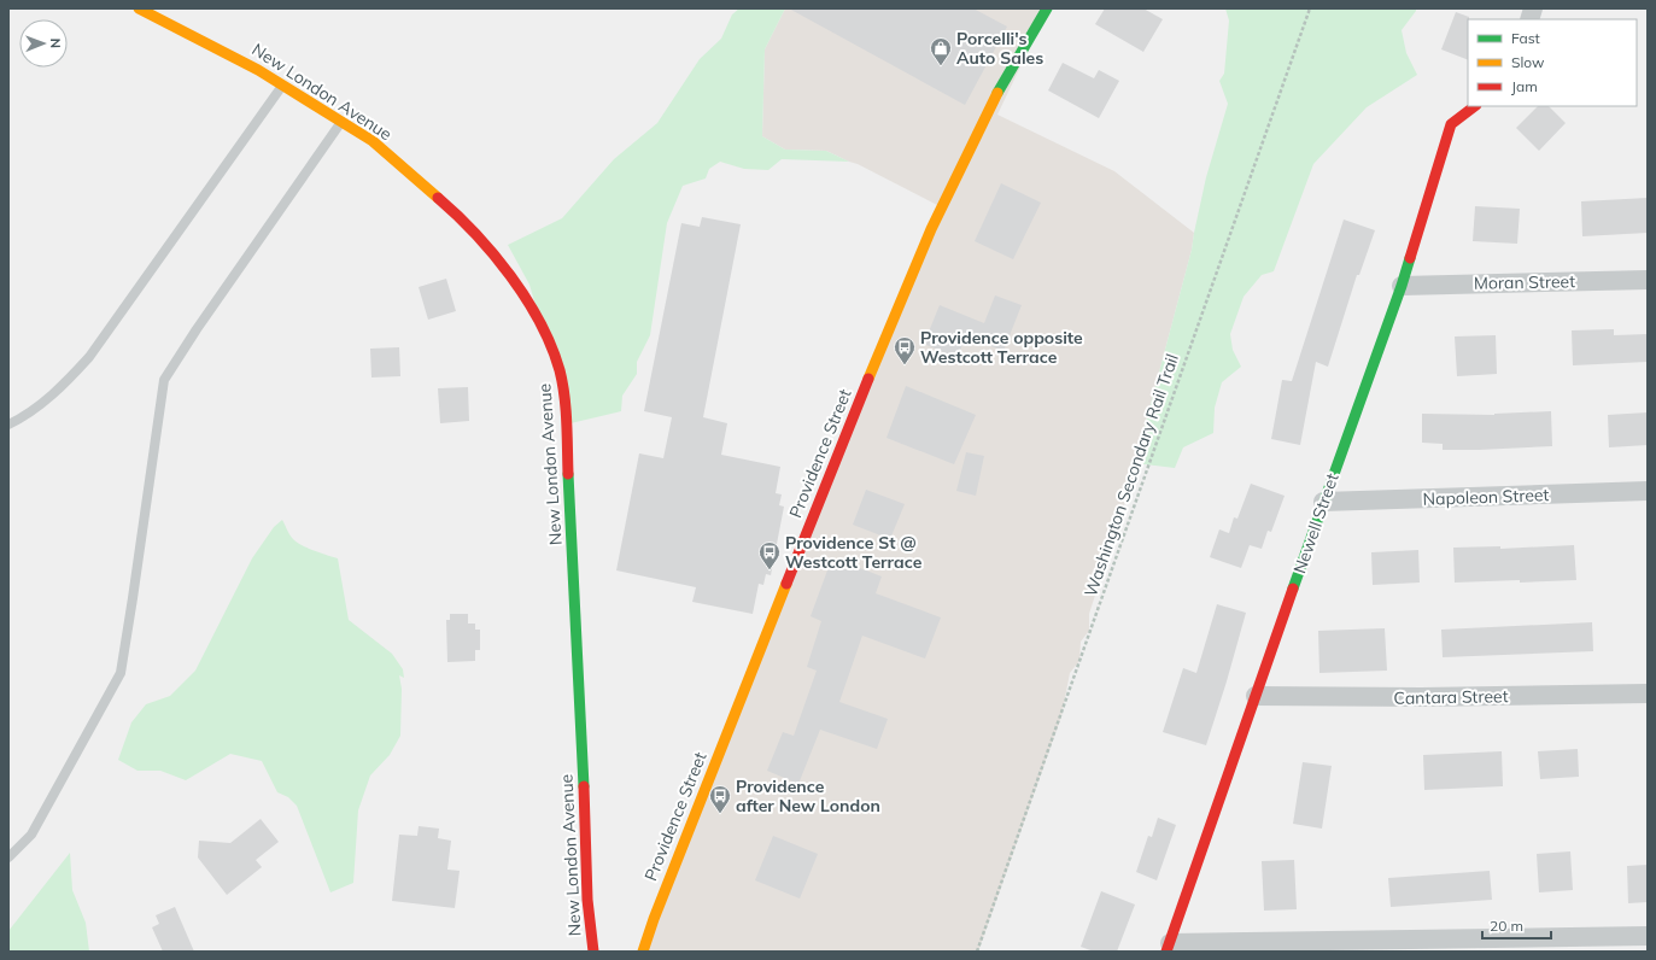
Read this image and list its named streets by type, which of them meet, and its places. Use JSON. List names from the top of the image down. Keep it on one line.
{"streets":{"main road":["New London Avenue","Providence Street","Newell Street"],"street":["Moran Street","Napoleon Street","Cantara Street"],"path":["Washington Secondary Rail Trail"]},"crossings":[["Moran Street","Newell Street"],["Napoleon Street","Newell Street"],["Newell Street","Cantara Street"]],"places":{"shop":["Porcelli's Auto Sales"],"bus stop":["Providence opposite Westcott Terrace","Providence St @ Westcott Terrace","Providence after New London"]},"legend":["Fast","Slow","Jam"],"scale_bar":"20 m","north":"right"}
